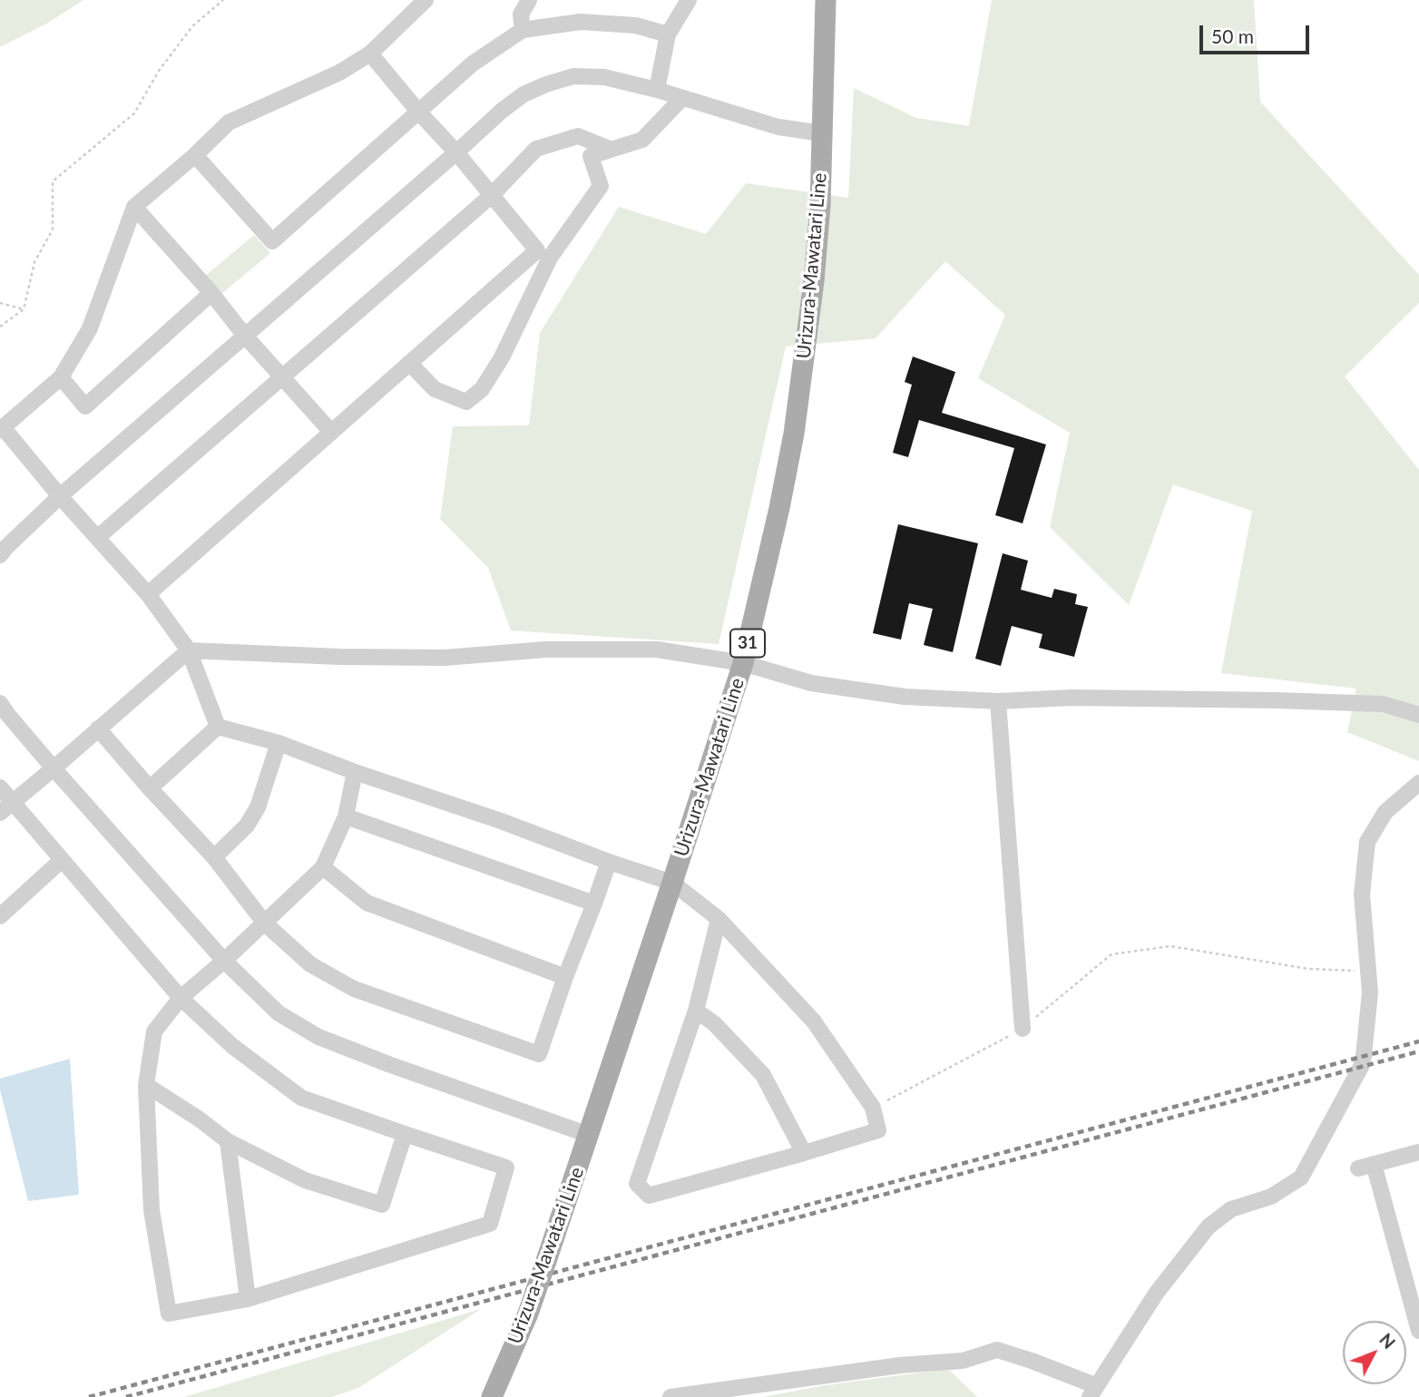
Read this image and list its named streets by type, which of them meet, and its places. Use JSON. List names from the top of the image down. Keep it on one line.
{"streets":{"main road":["Urizura-Mawatari Line","31"]},"scale_bar":"50 m","north":"top right"}
